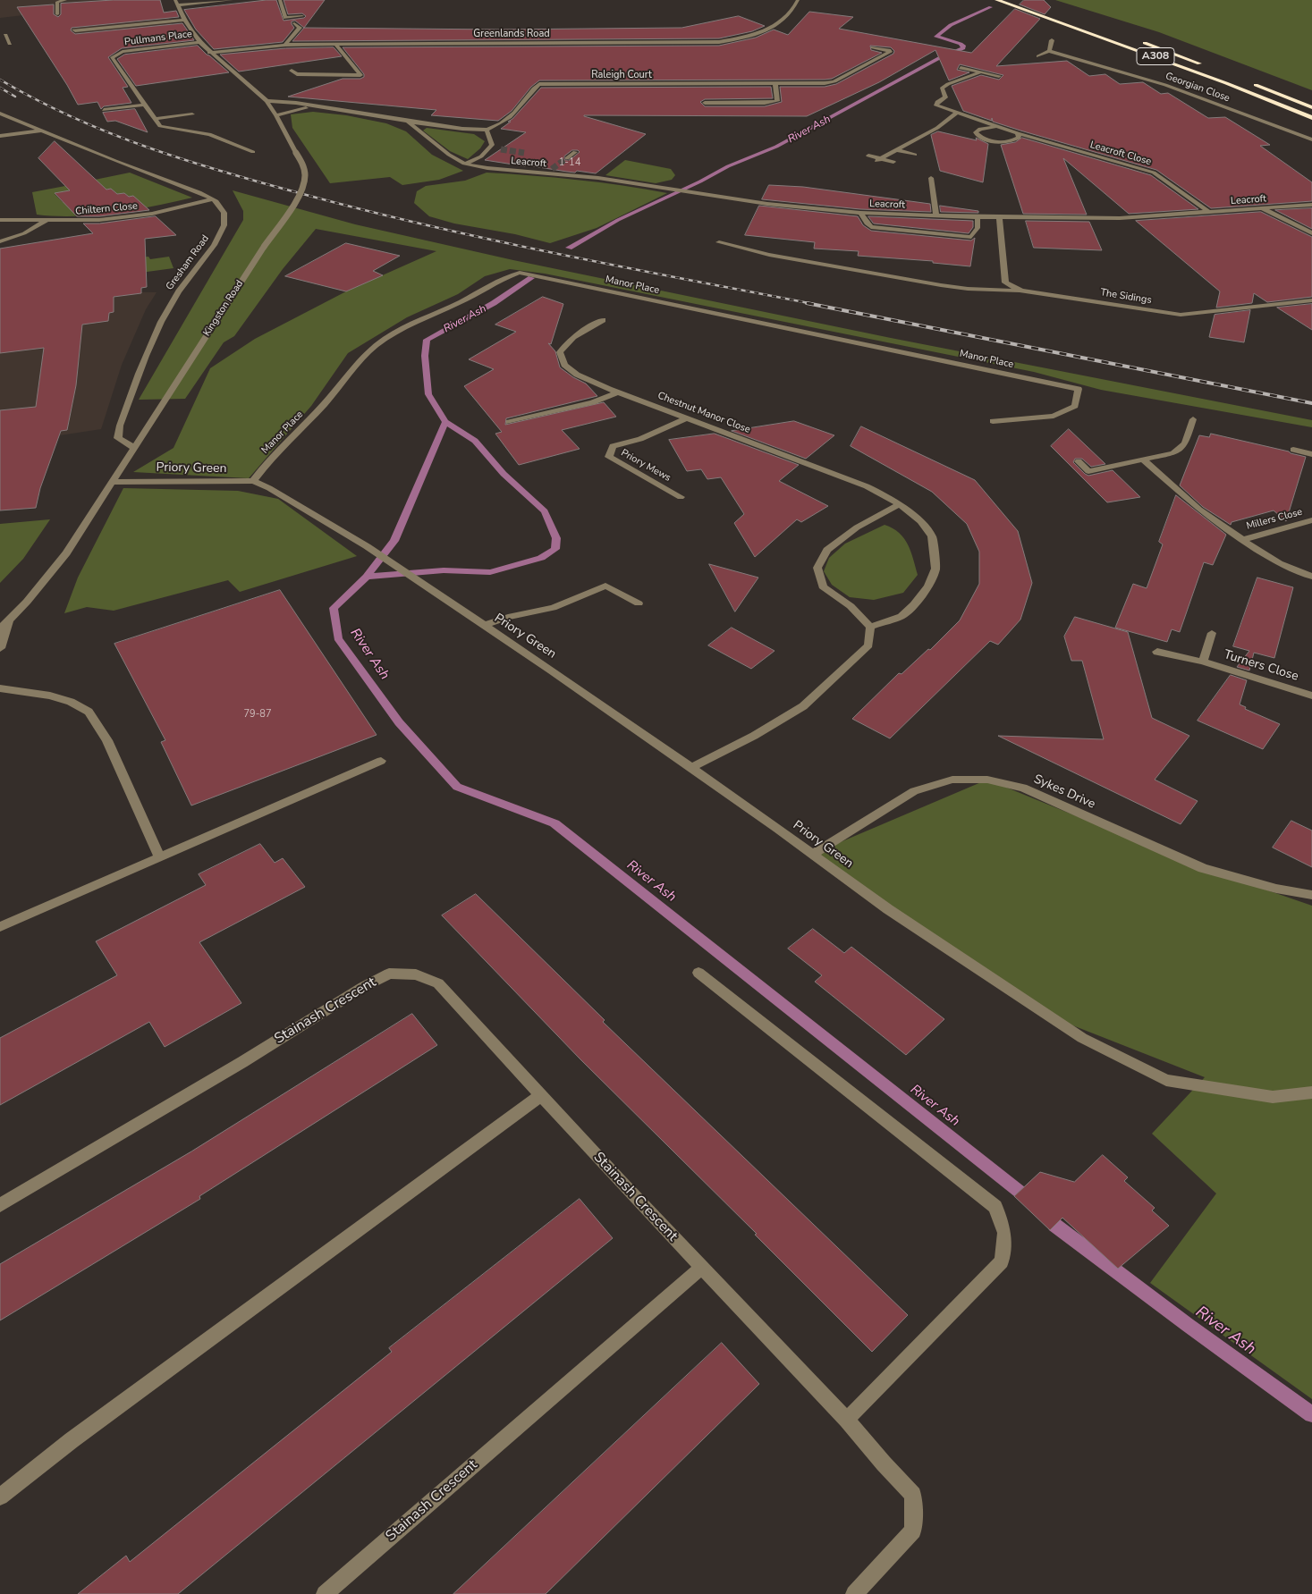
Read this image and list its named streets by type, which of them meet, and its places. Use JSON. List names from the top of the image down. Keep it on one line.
{"streets":{"highway":["A308"],"street":["Greenlands Road","Pullmans Place","Raleigh Court","Georgian Close","Leacroft Close","Leacroft","Chiltern Close","Gresham Road","Manor Place","The Sidings","Kingston Road","Chestnut Manor Close","Priory Mews","Priory Green","Millers Close","Turners Close","Sykes Drive","Stainash Crescent"]},"crossings":[["Greenlands Road","Kingston Road"],["Pullmans Place","Kingston Road"],["Raleigh Court","Leacroft"],["Leacroft Close","Leacroft"],["Leacroft","The Sidings"],["Leacroft","Kingston Road"],["Chiltern Close","Gresham Road"],["Gresham Road","Kingston Road"],["Manor Place","Priory Green"],["Kingston Road","Priory Green"],["Chestnut Manor Close","Priory Mews"],["Priory Green","Sykes Drive"]],"water":["River Ash"],"house_numbers":["1-14","79-87"]}
